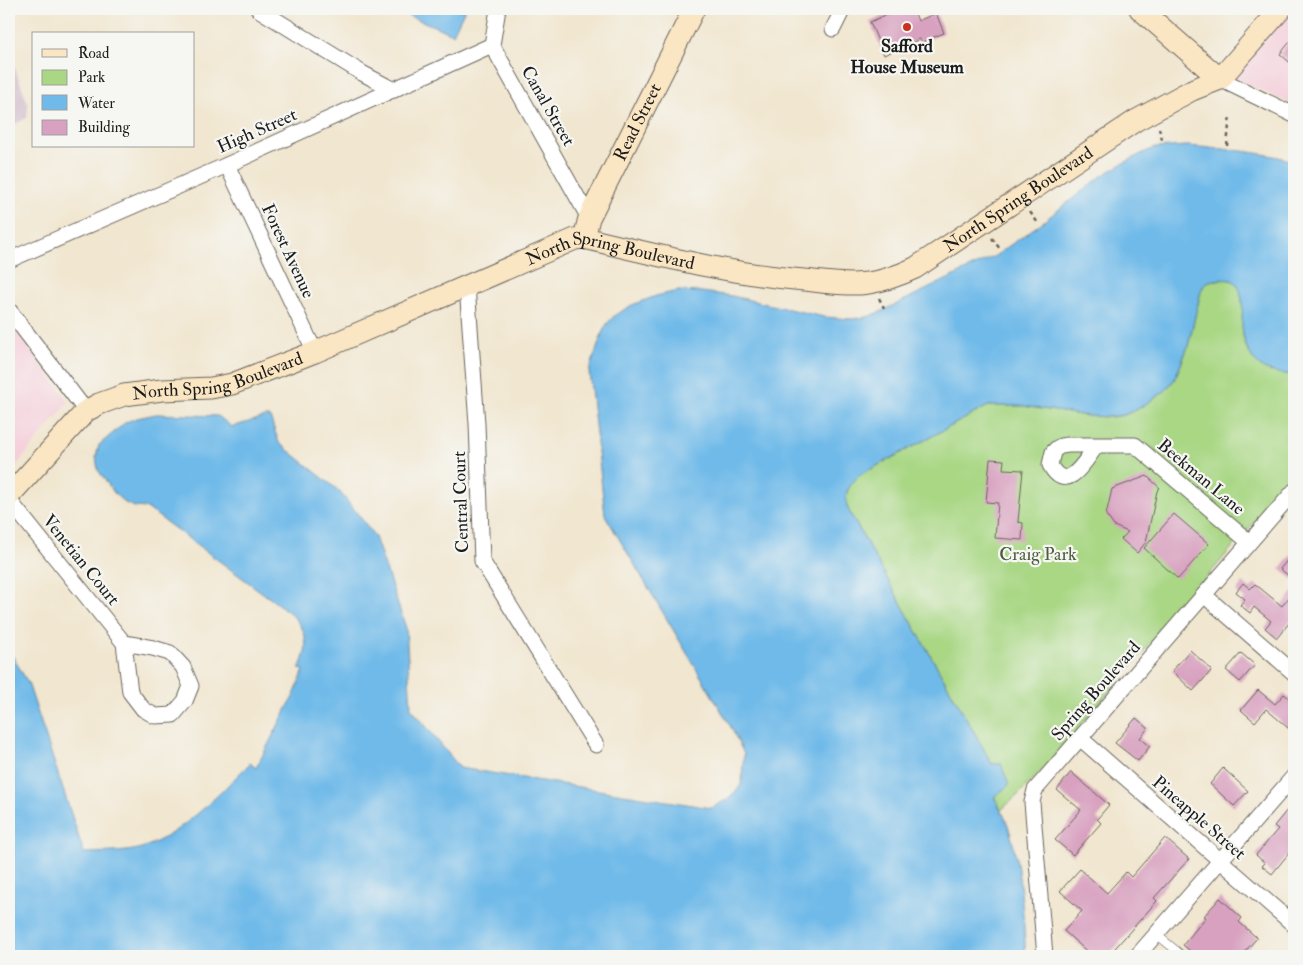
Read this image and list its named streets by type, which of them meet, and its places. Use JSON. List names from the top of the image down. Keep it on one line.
{"streets":{"street":["Canal Street","Read Street","High Street","North Spring Boulevard","Forest Avenue","Beekman Lane","Central Court","Venetian Court","Spring Boulevard","Pineapple Street"]},"crossings":[["Canal Street","Read Street"],["Canal Street","High Street"],["Read Street","North Spring Boulevard"],["High Street","Forest Avenue"],["North Spring Boulevard","Forest Avenue"],["North Spring Boulevard","Central Court"],["Beekman Lane","Spring Boulevard"],["Spring Boulevard","Pineapple Street"]],"parks":["Craig Park"],"places":["Safford House Museum"],"legend":["Road","Park","Water","Building"]}
